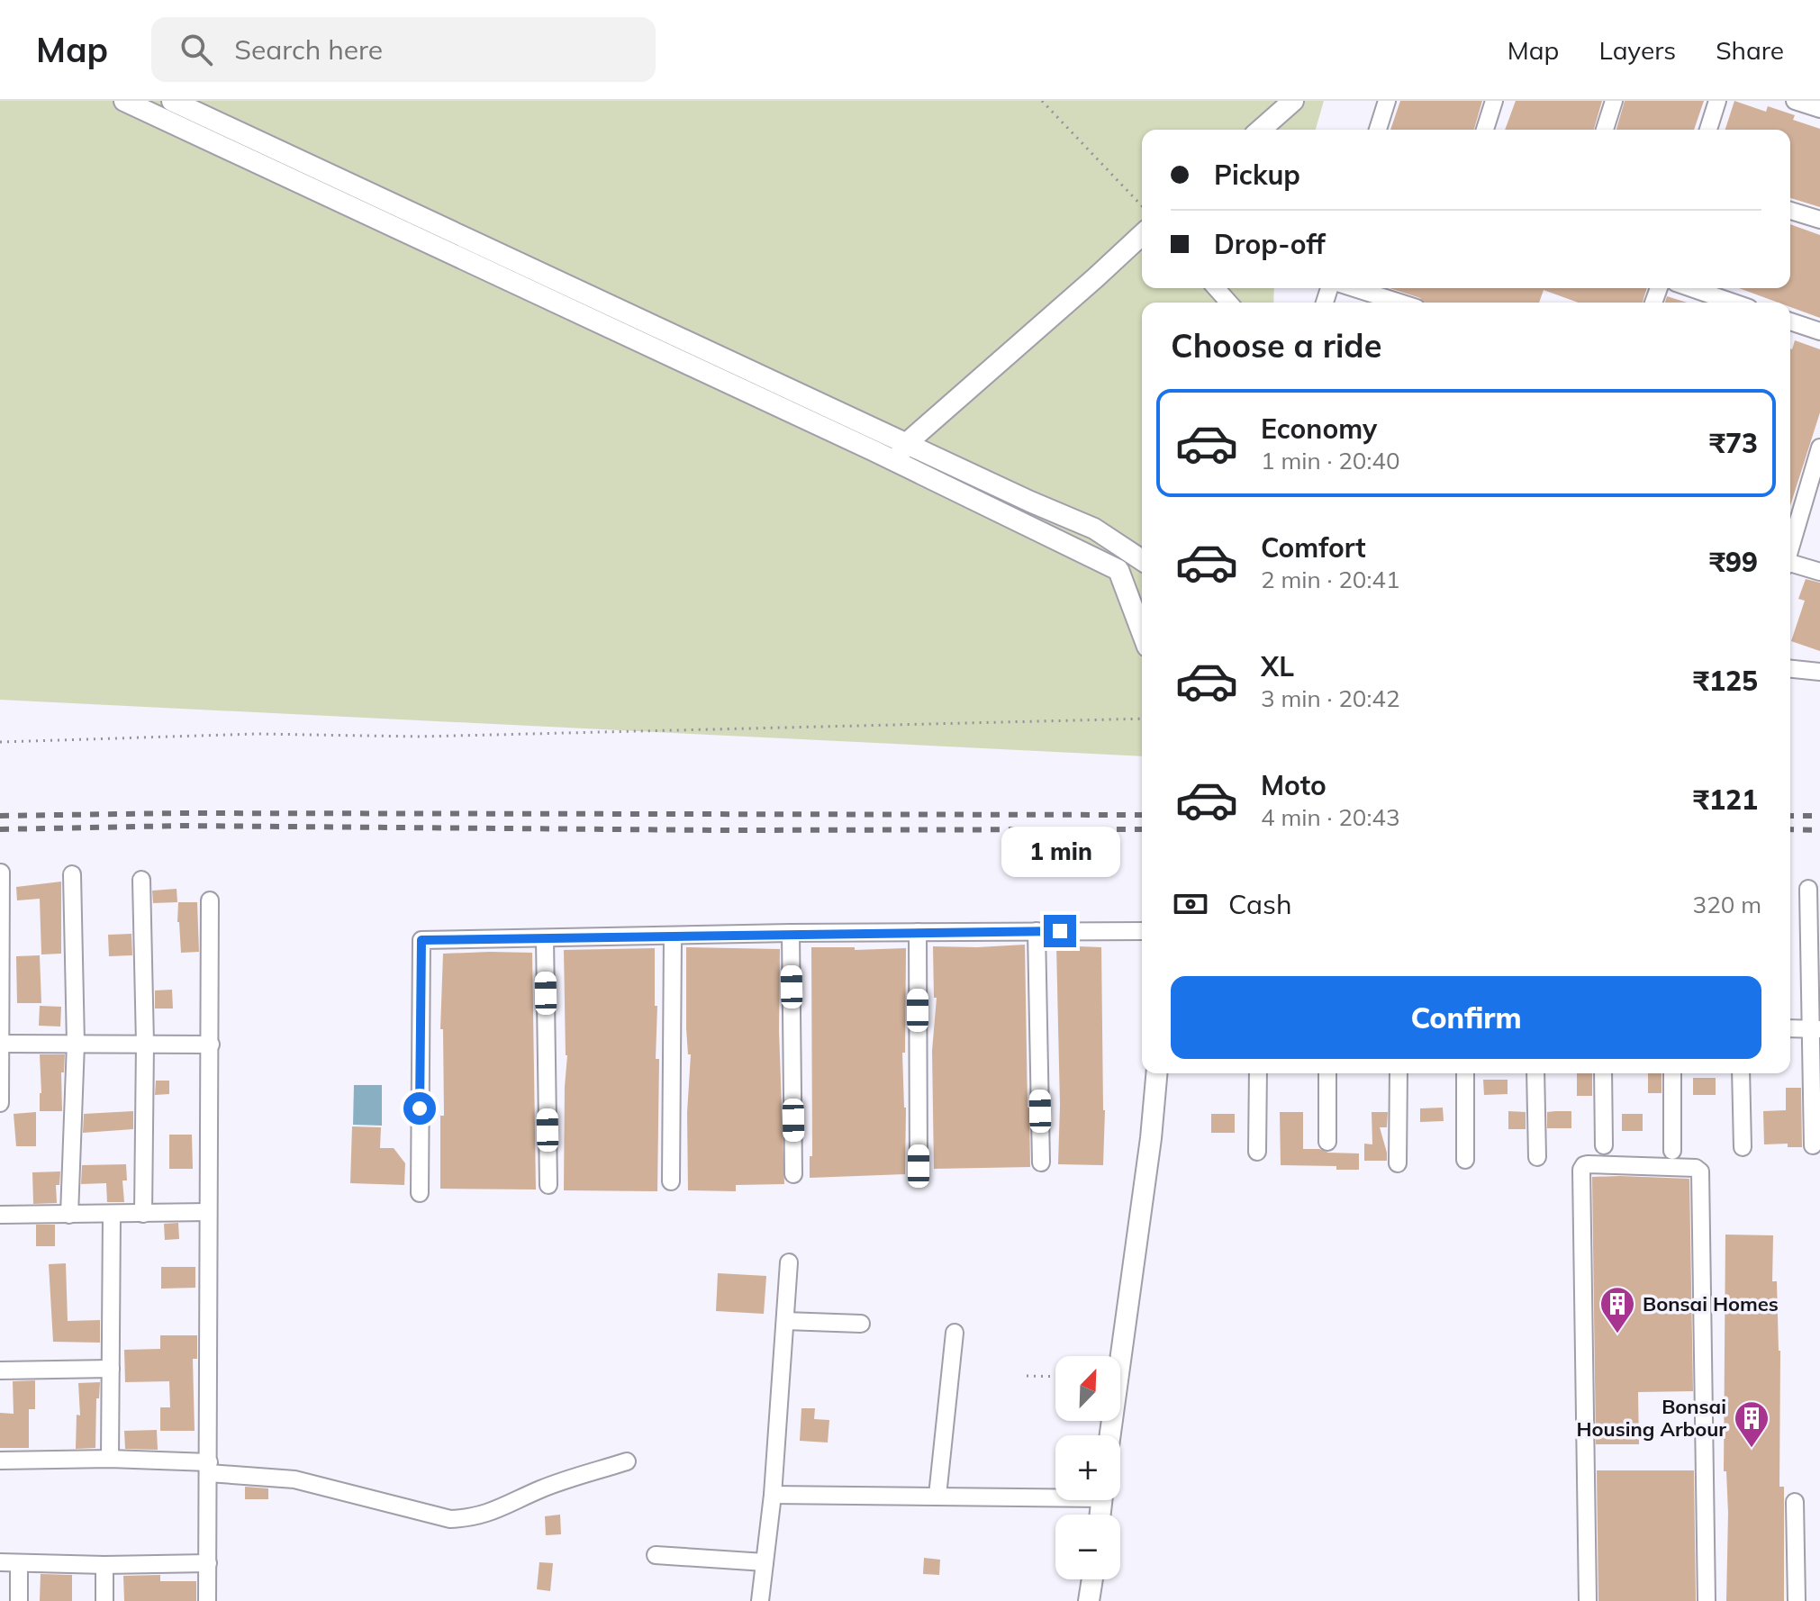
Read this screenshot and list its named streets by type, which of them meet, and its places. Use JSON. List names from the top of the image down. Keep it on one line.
{"places":{"building":["Bonsai Homes","Bonsai Housing Arbour"]},"north":"top right","page":{"header":"Map","search":"Search here","nav":["Map","Layers","Share"],"banner":["Pickup","Drop-off"],"heading":"Choose a ride","list":[{"name":"Economy","note":"1 min · 20:40","value":"₹73"},{"name":"Comfort","note":"2 min · 20:41","value":"₹99"},{"name":"XL","note":"3 min · 20:42","value":"₹125"},{"name":"Moto","note":"4 min · 20:43","value":"₹121"}],"bubble":"1 min","pay":["Cash","320 m"],"buttons":"Confirm","map_buttons":["+","−"]}}
